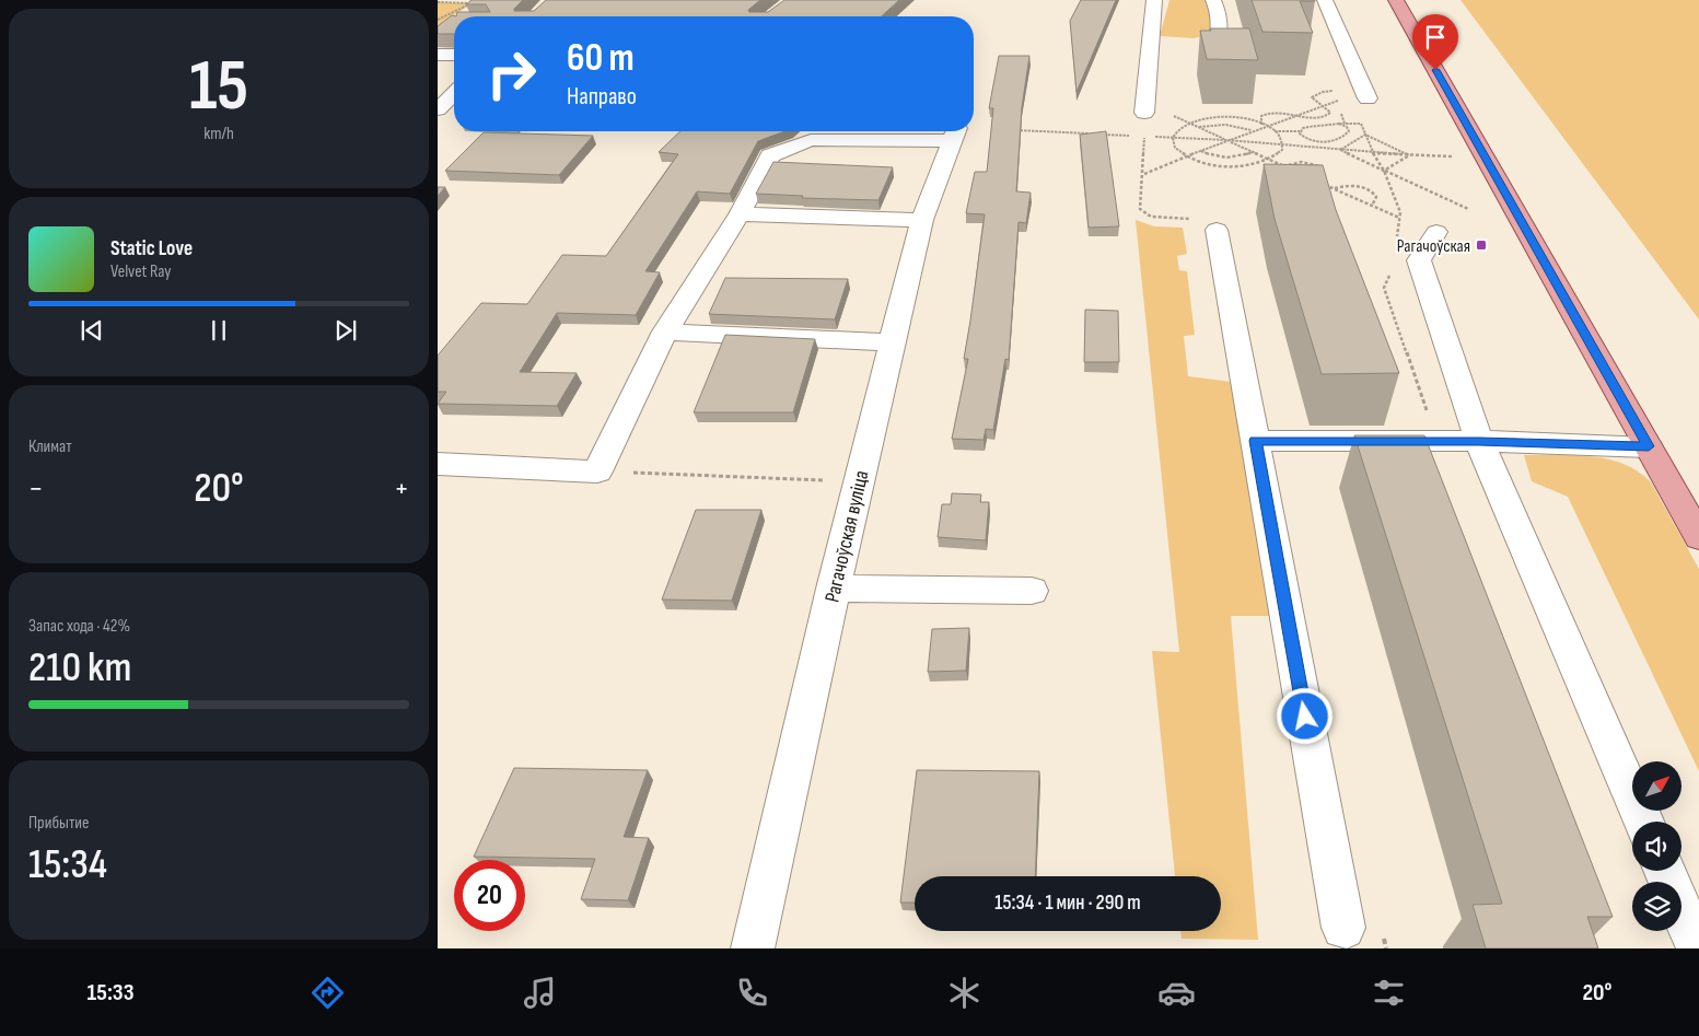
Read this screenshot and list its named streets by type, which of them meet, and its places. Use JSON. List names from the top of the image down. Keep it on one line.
{"streets":{"street":["Рагачоўская вуліца"]},"places":{"transit":["Рагачоўская"]},"north":"top right","page":{"tile":[["15","km/h"],"Климат",["Запас хода · 42%","210 km"],["Прибытие","15:34"]],"turn":["60 m","Направо"],"song":["Static Love","Velvet Ray"],"heat":["−","20°","+"],"limit":"20","trip":"15:34 · 1 мин · 290 m","tabs":["15:33","20°"]}}
